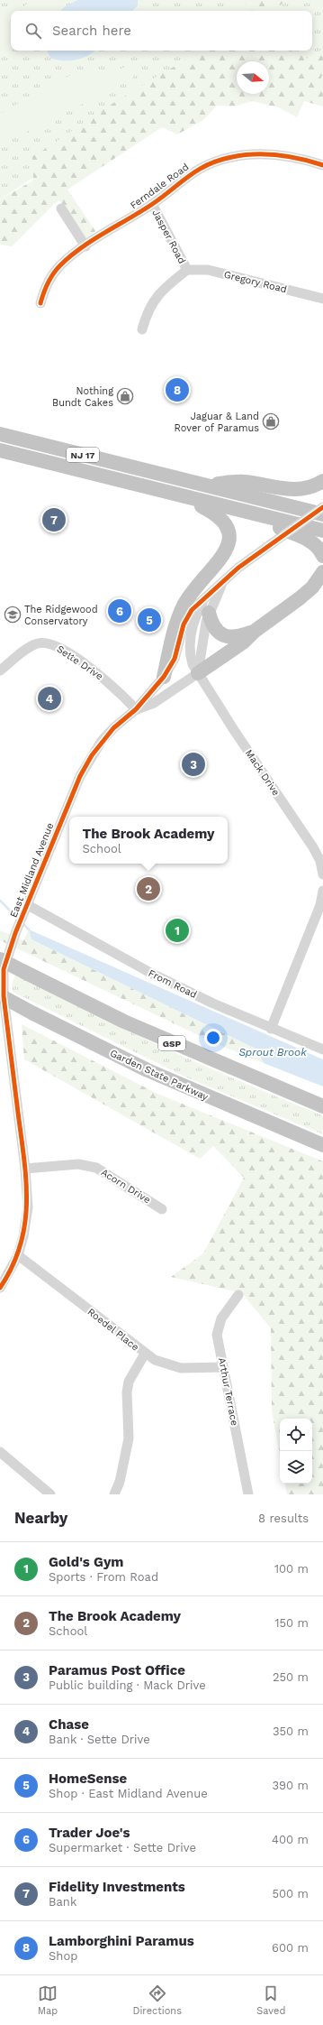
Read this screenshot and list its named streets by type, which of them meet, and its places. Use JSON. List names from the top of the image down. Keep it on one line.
{"streets":{"highway":["NJ 17","GSP","Garden State Parkway"],"street":["Ferndale Road","Jasper Road","Gregory Road","Sette Drive","Mack Drive","East Midland Avenue","From Road","Acorn Drive","Roedel Place","Arthur Terrace"]},"crossings":[["Ferndale Road","Jasper Road"],["Jasper Road","Gregory Road"],["Sette Drive","East Midland Avenue"],["Mack Drive","East Midland Avenue"],["East Midland Avenue","From Road"],["East Midland Avenue","Acorn Drive"],["East Midland Avenue","Roedel Place"],["Roedel Place","Arthur Terrace"]],"water":["Sprout Brook"],"places":{"shop":["Nothing Bundt Cakes","Jaguar & Land Rover of Paramus"],"school or university":["The Ridgewood Conservatory"]},"north":"right","page":{"search":"Search here","pins":["8","7","6","5","4","3","2","1"],"popup":["The Brook Academy","School"],"heading":["Nearby","8 results"],"list":[{"mark":"1","name":"Gold's Gym","note":"Sports · From Road","value":"100 m"},{"mark":"2","name":"The Brook Academy","note":"School","value":"150 m"},{"mark":"3","name":"Paramus Post Office","note":"Public building · Mack Drive","value":"250 m"},{"mark":"4","name":"Chase","note":"Bank · Sette Drive","value":"350 m"},{"mark":"5","name":"HomeSense","note":"Shop · East Midland Avenue","value":"390 m"},{"mark":"6","name":"Trader Joe's","note":"Supermarket · Sette Drive","value":"400 m"},{"mark":"7","name":"Fidelity Investments","note":"Bank","value":"500 m"},{"mark":"8","name":"Lamborghini Paramus","note":"Shop","value":"600 m"}],"nav":["Map","Directions","Saved"]}}
